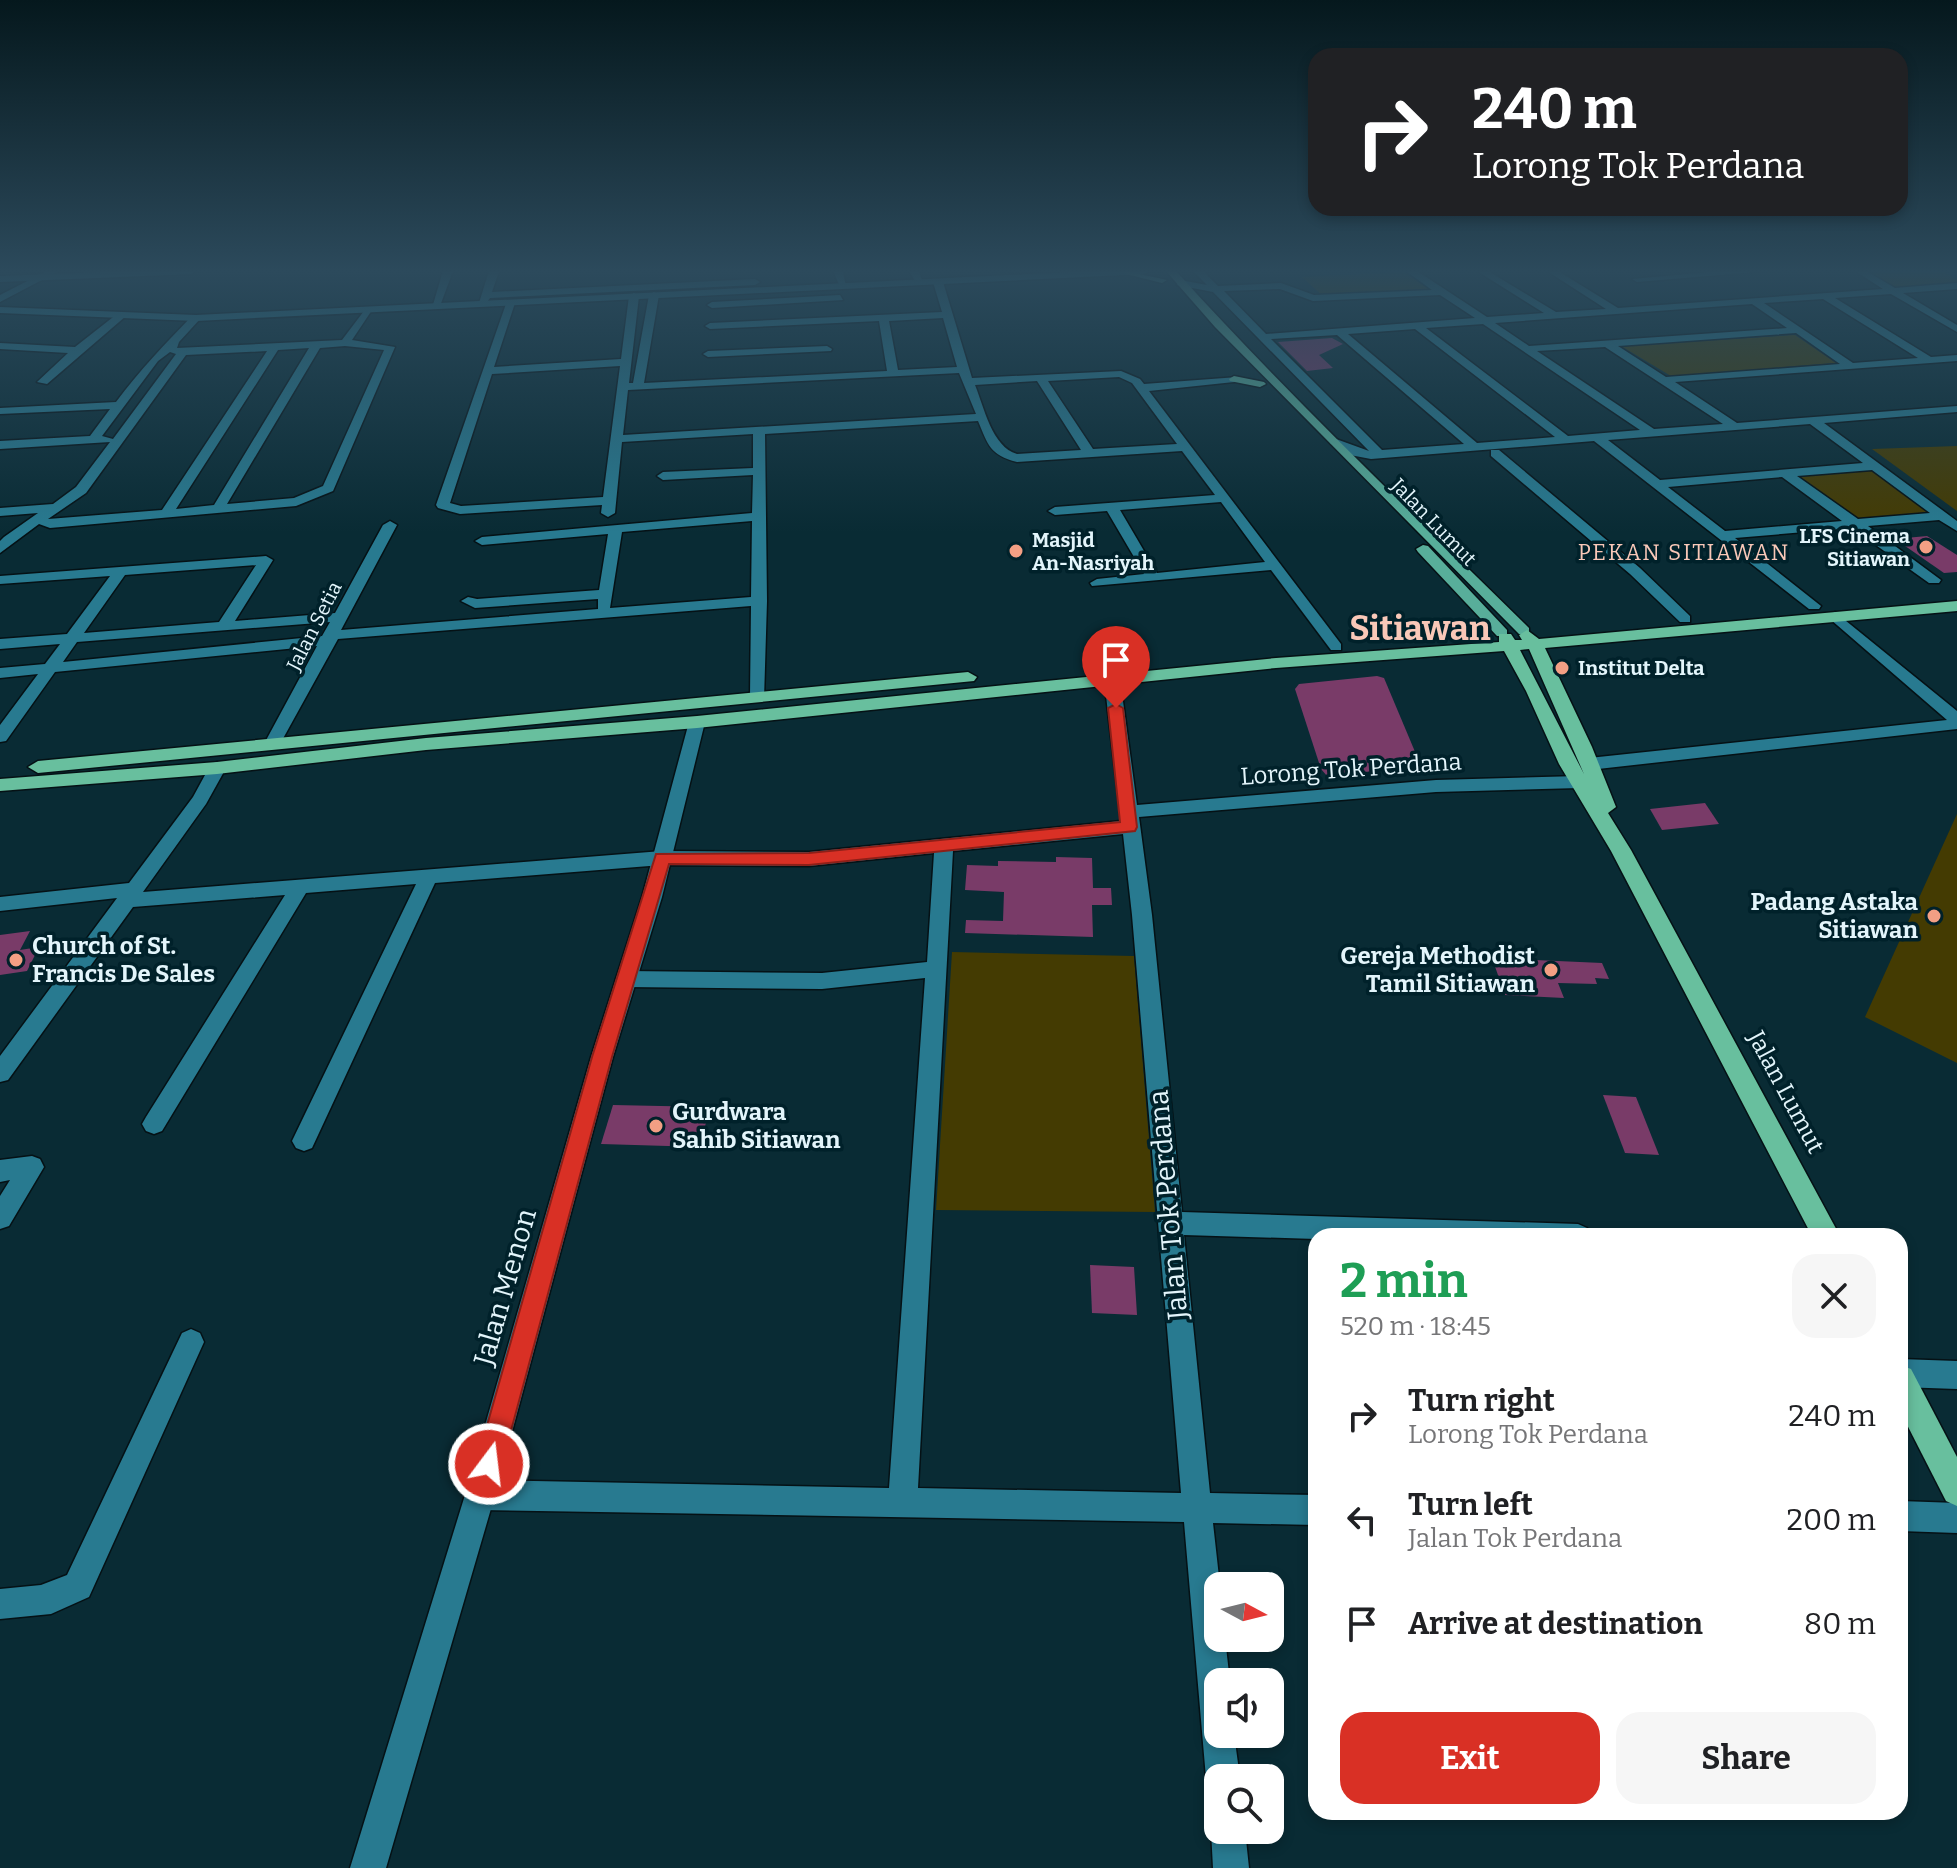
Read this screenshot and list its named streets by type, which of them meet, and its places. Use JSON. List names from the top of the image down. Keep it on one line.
{"streets":{"highway":["Jalan Lumut"],"street":["Jalan Setia","Lorong Tok Perdana","Jalan Tok Perdana","Jalan Menon"]},"crossings":[["Jalan Lumut","Lorong Tok Perdana"],["Lorong Tok Perdana","Jalan Tok Perdana"],["Lorong Tok Perdana","Jalan Menon"]],"districts":["PEKAN SITIAWAN","Sitiawan"],"places":["LFS Cinema Sitiawan","Masjid An-Nasriyah","Institut Delta","Padang Astaka Sitiawan","Church of St. Francis De Sales","Gereja Methodist Tamil Sitiawan","Gurdwara Sahib Sitiawan"],"north":"right","page":{"turn":["240 m","Lorong Tok Perdana"],"heading":["2 min","520 m · 18:45"],"list":[{"name":"Turn right","note":"Lorong Tok Perdana","value":"240 m"},{"name":"Turn left","note":"Jalan Tok Perdana","value":"200 m"},{"name":"Arrive at destination","value":"80 m"}],"buttons":["Exit","Share"]}}
